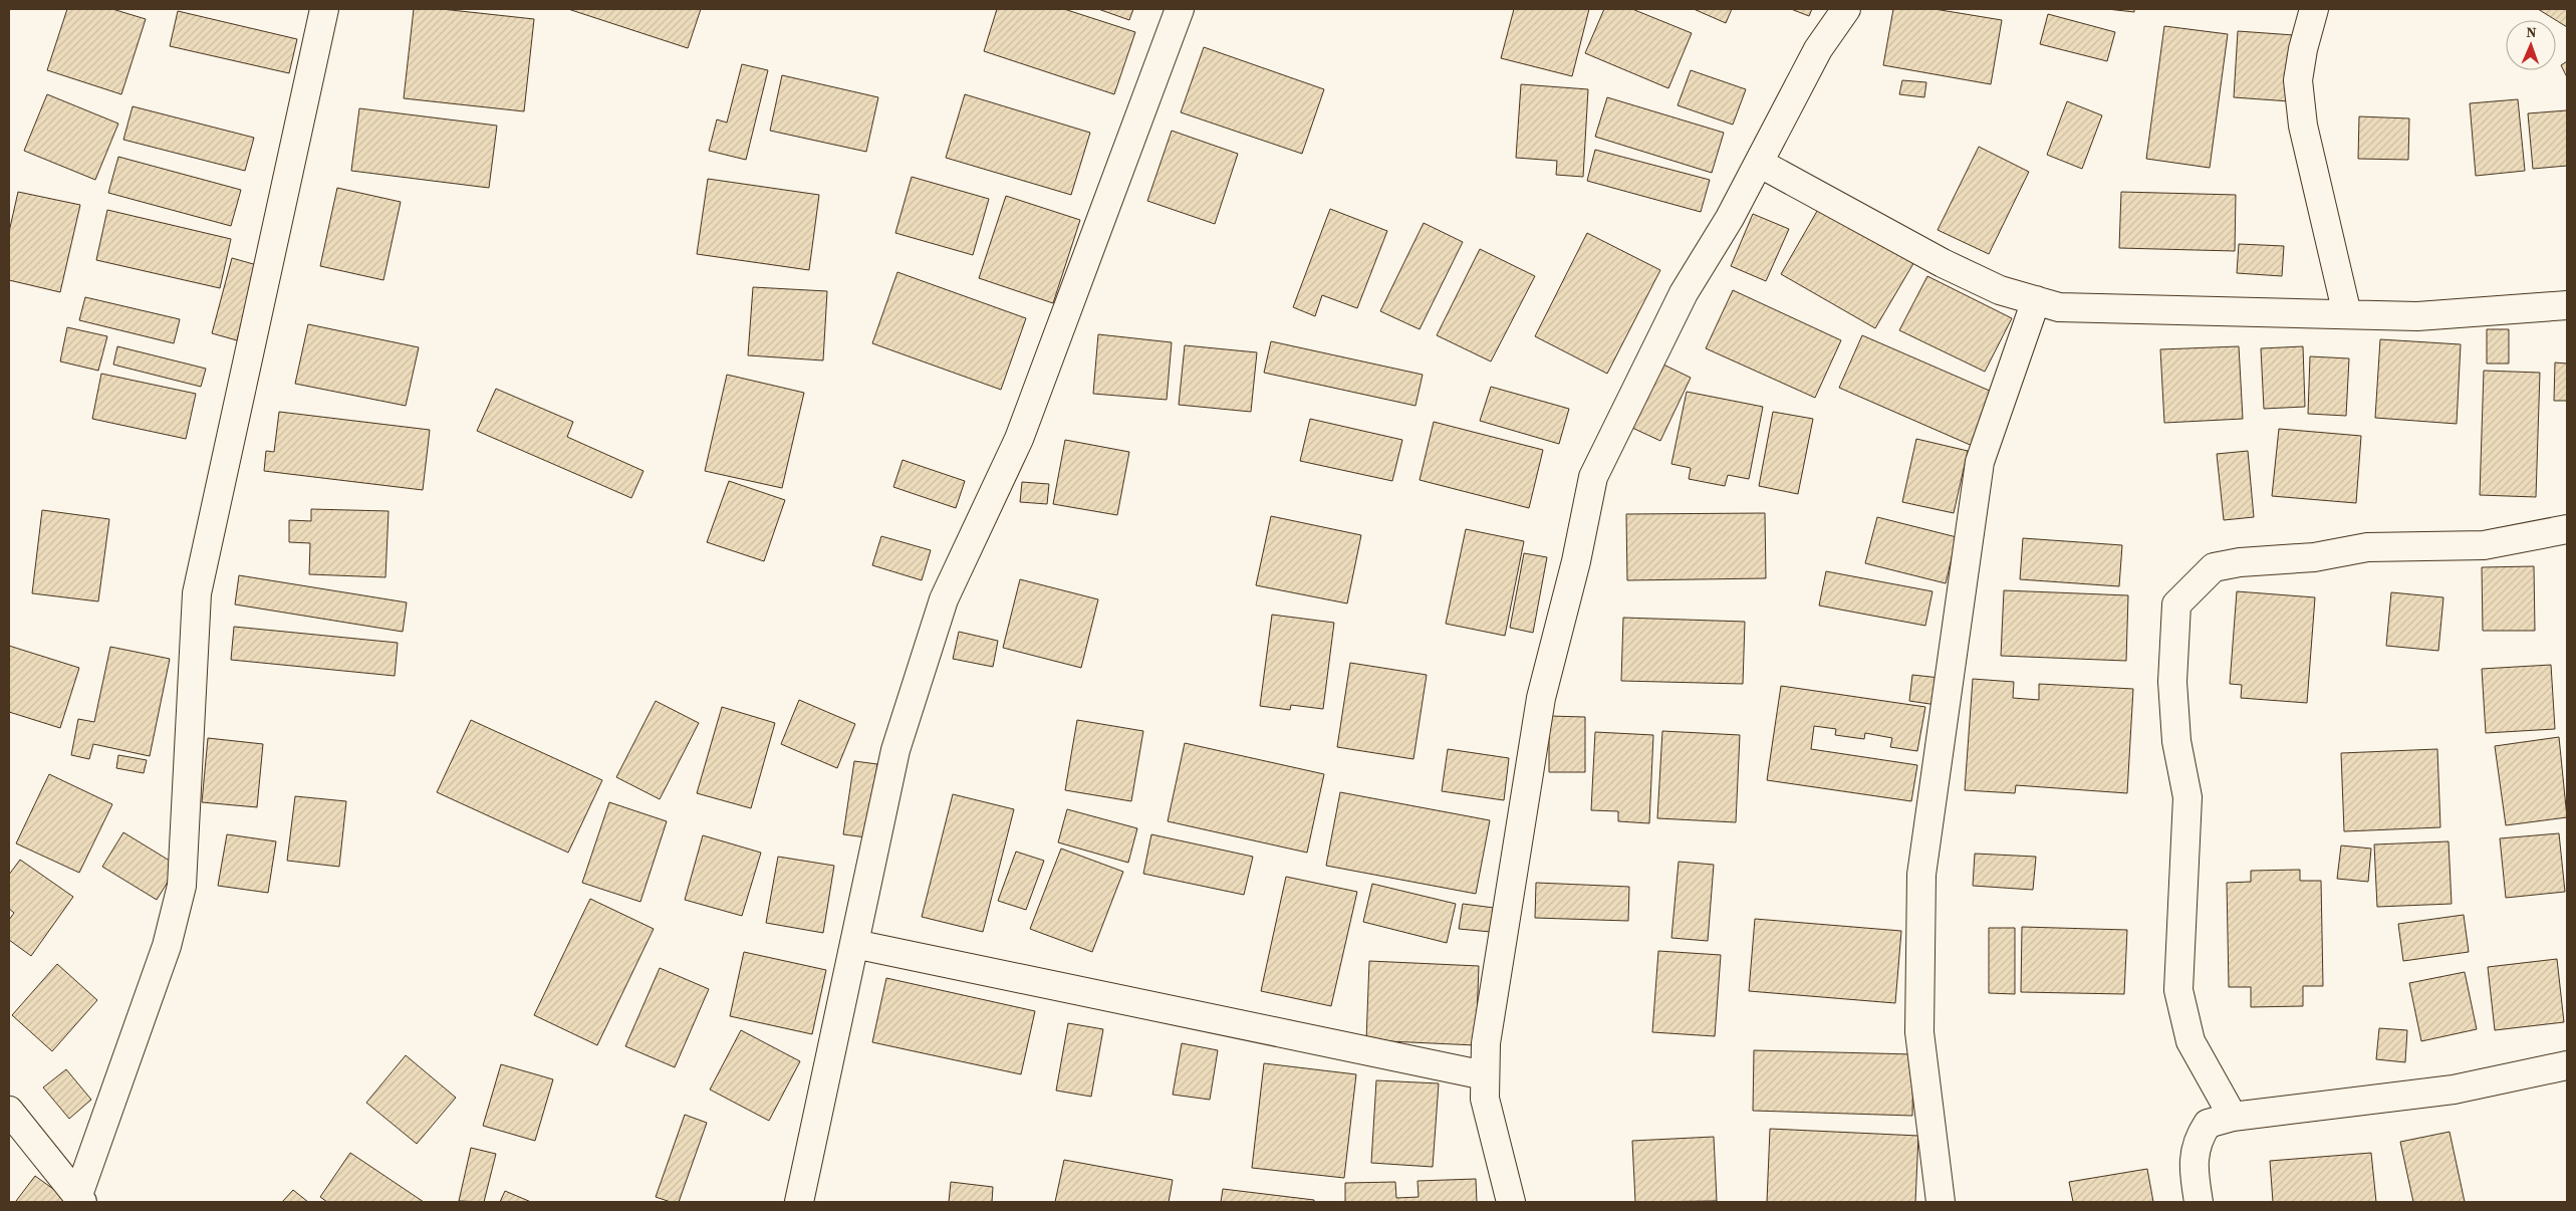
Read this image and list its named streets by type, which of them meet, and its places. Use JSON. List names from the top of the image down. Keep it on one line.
{"north":"top"}
